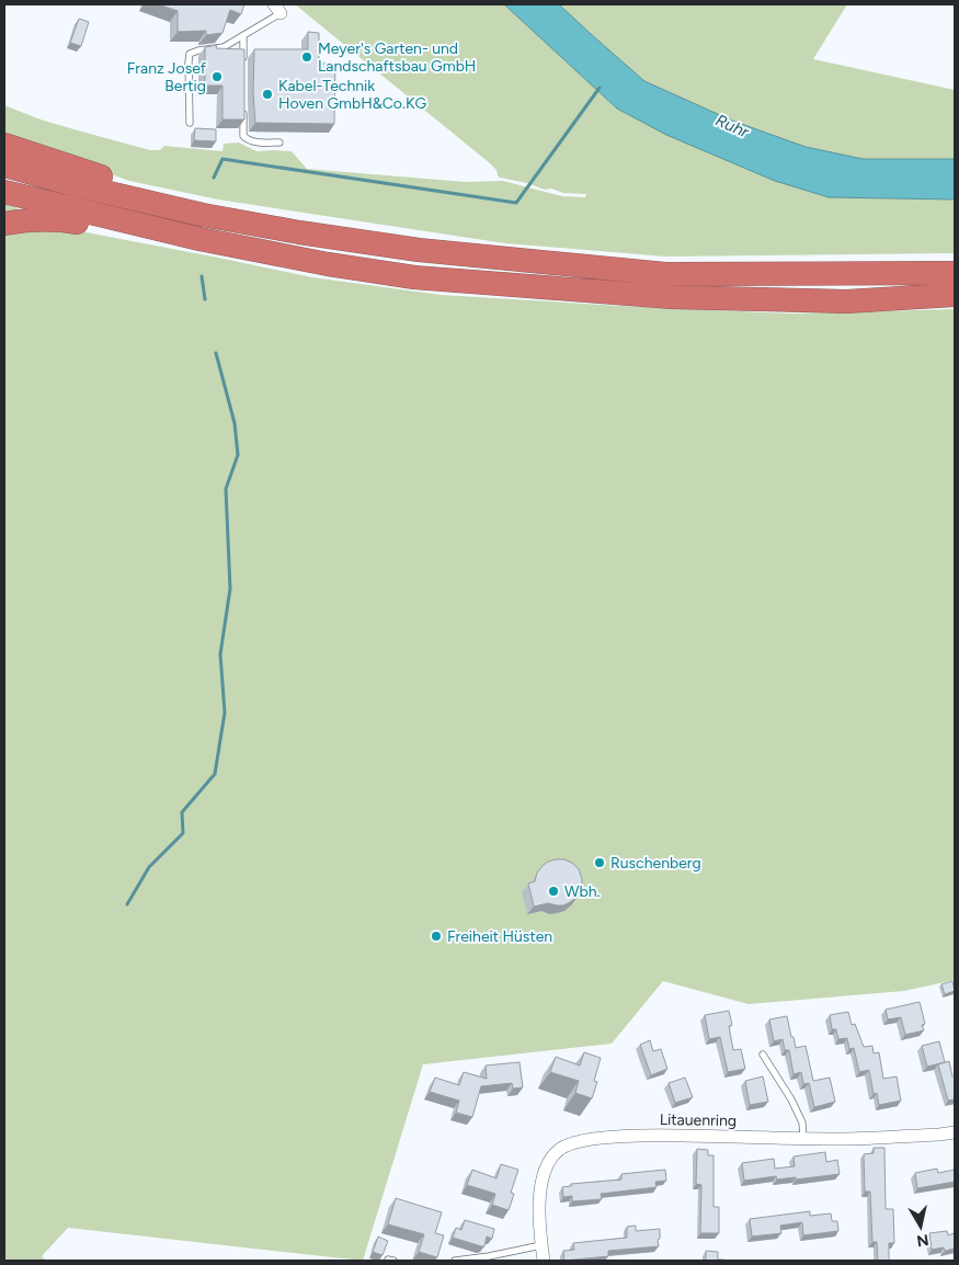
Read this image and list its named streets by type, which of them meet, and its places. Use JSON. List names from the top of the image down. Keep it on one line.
{"streets":{"street":["Litauenring"]},"water":["Ruhr"],"places":["Meyer's Garten- und Landschaftsbau GmbH","Franz Josef Bertig","Kabel-Technik Hoven GmbH&Co.KG","Ruschenberg","Wbh.","Freiheit Hüsten"],"north":"bottom"}
